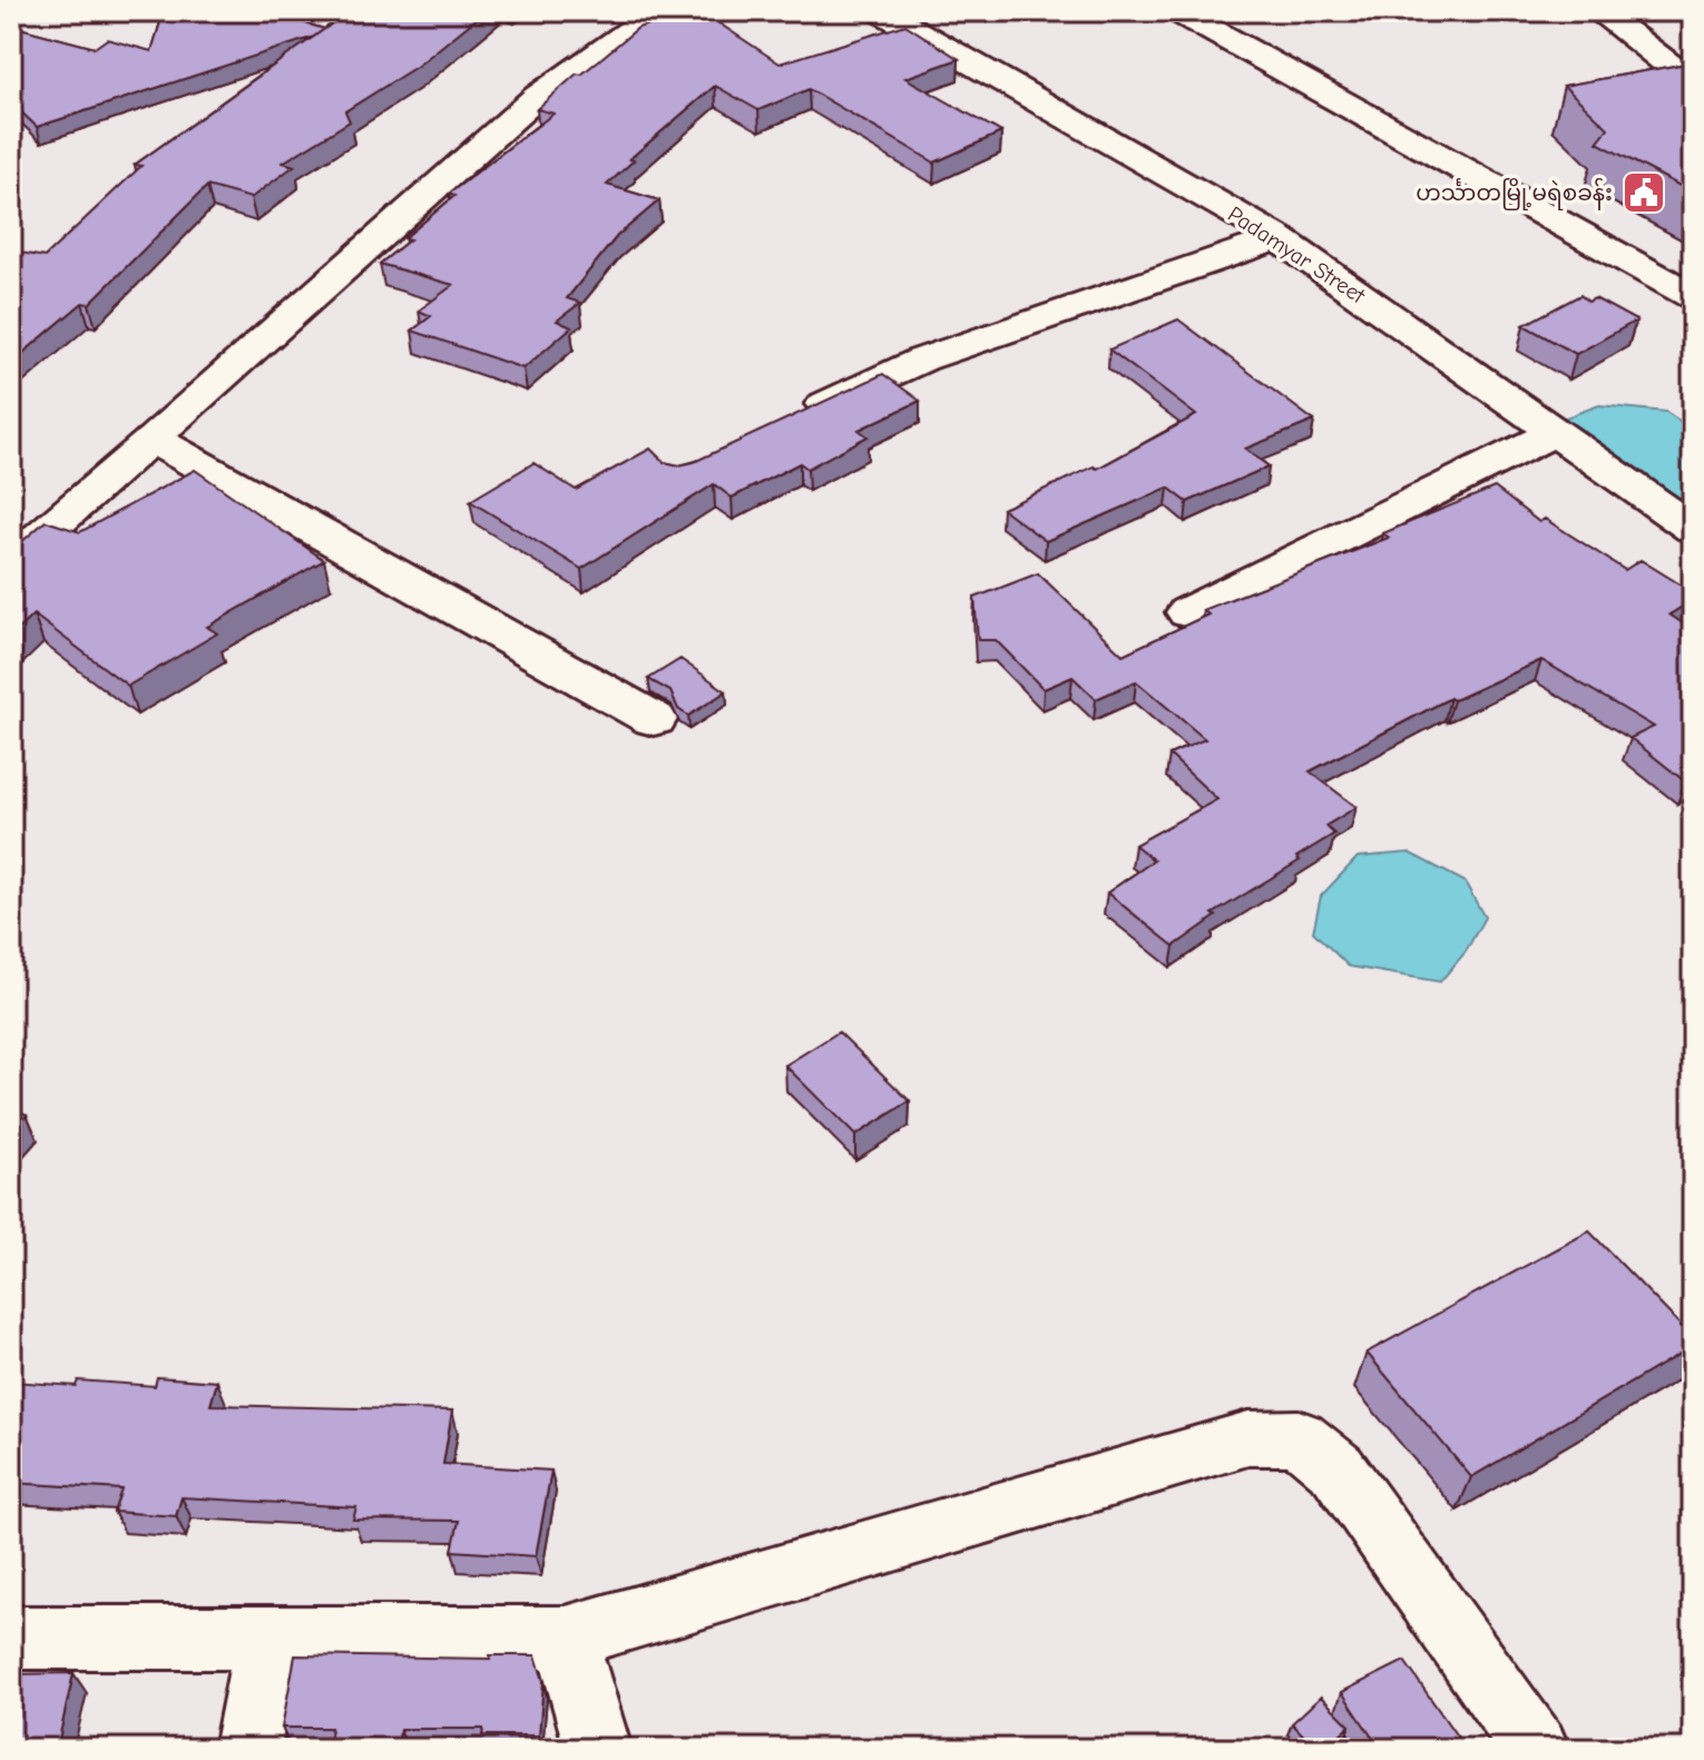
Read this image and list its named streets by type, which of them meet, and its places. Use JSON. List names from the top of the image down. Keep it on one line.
{"streets":{"street":["Padamyar Street"]},"places":{"public building":["ဟင်္သာတမြို့မရဲစခန်း"]}}
